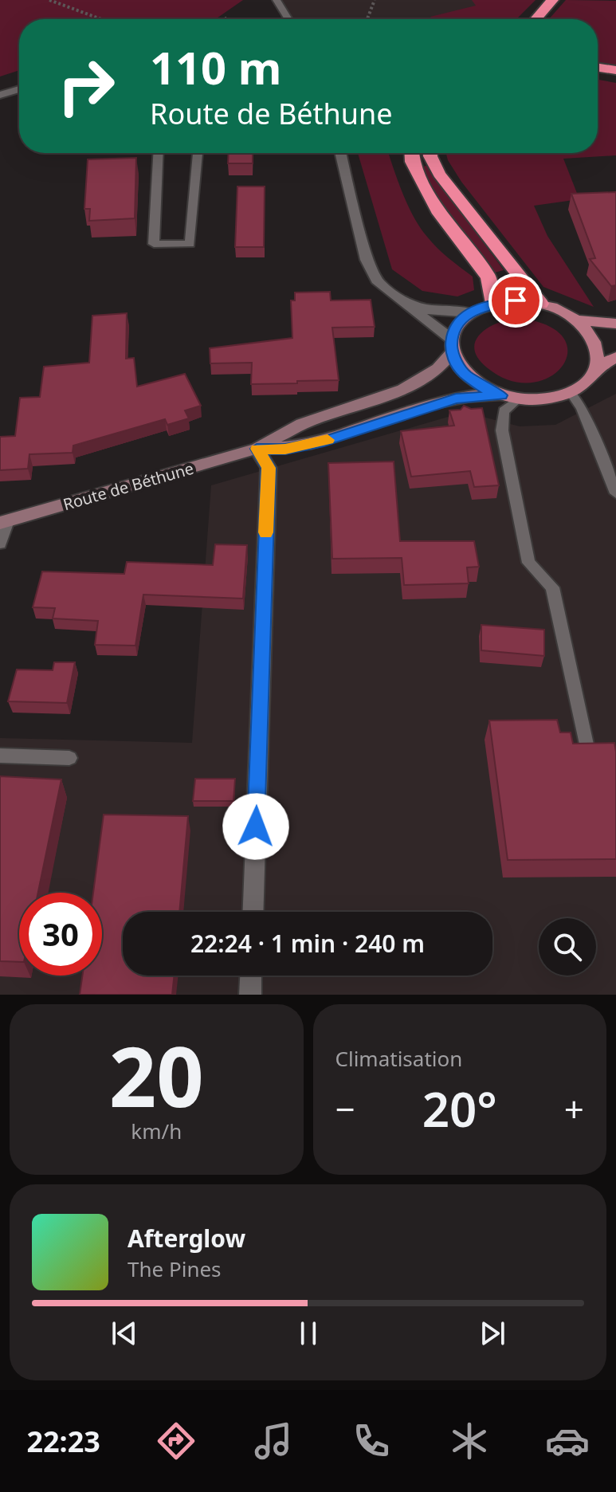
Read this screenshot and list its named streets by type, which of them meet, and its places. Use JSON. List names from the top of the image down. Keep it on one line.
{"streets":{"main road":["Route de Béthune"]},"page":{"turn":["110 m","Route de Béthune"],"limit":"30","trip":"22:24 · 1 min · 240 m","tile":[["20","km/h"],"Climatisation"],"heat":["−","20°","+"],"song":["Afterglow","The Pines"],"tabs":"22:23"}}
